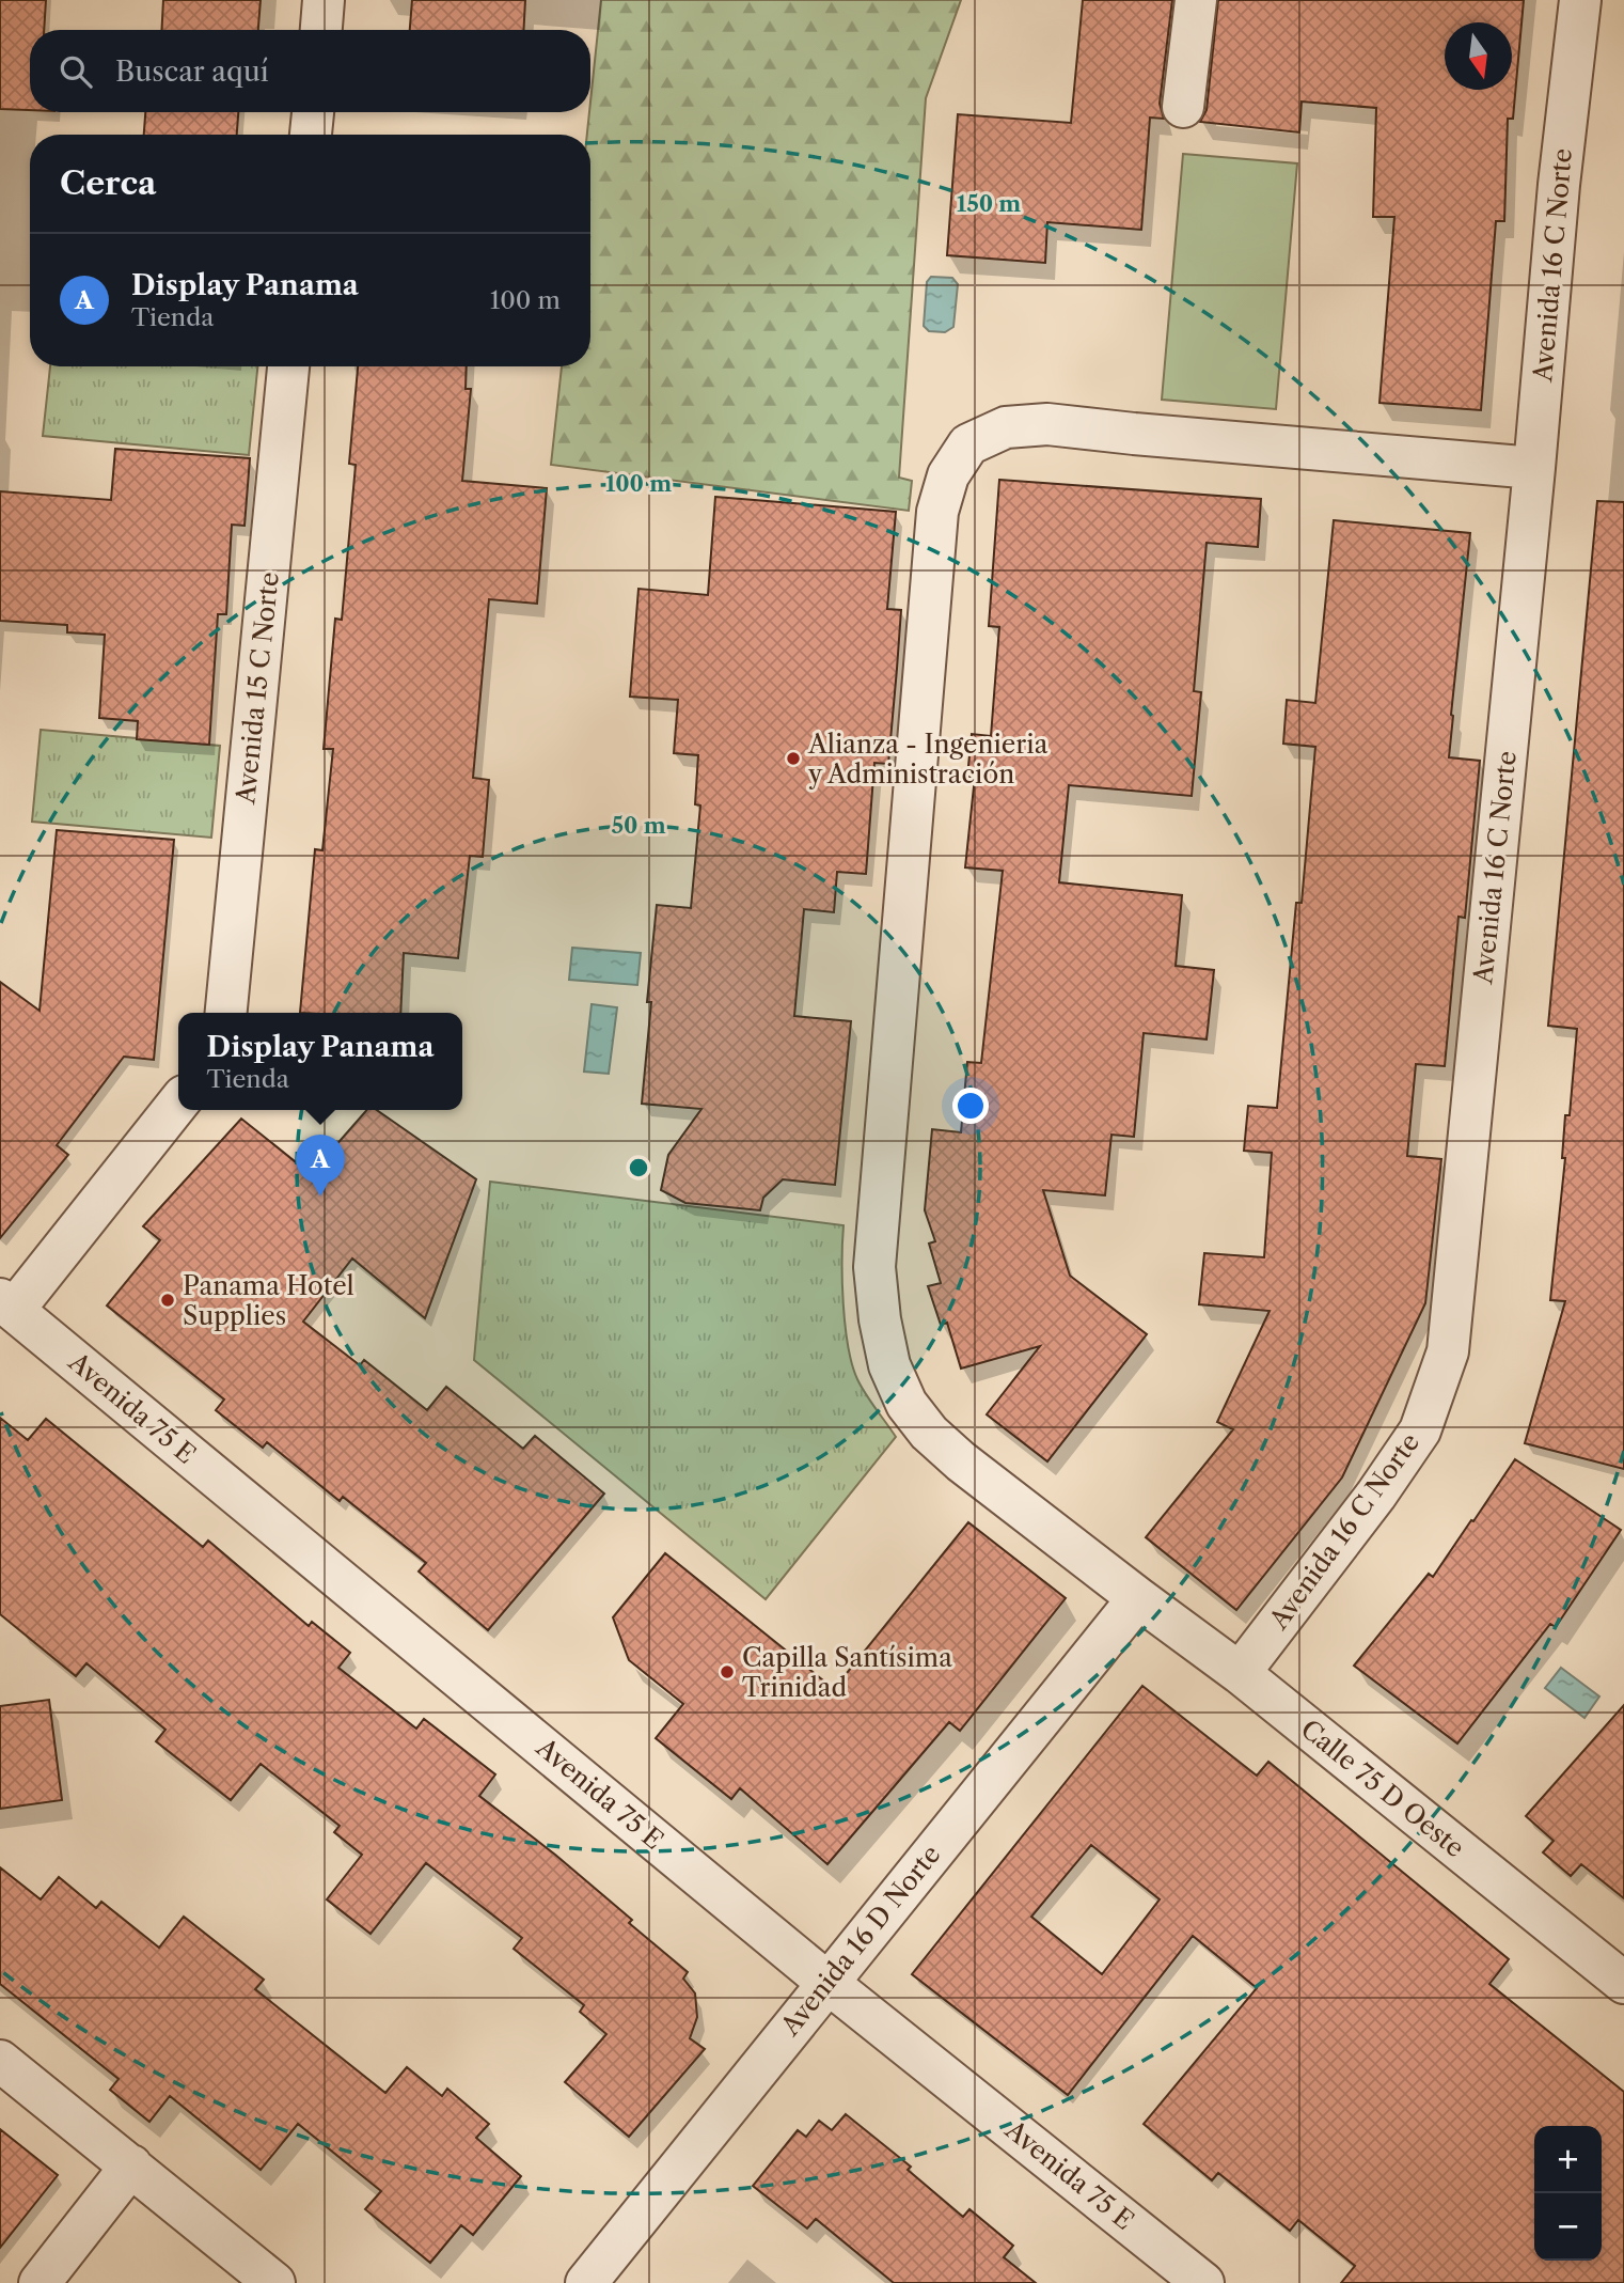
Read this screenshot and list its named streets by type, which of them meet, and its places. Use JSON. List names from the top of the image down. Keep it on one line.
{"streets":{"street":["Avenida 16 C Norte","Avenida 15 C Norte","Avenida 75 E","Calle 75 D Oeste","Avenida 16 D Norte"]},"crossings":[["Avenida 16 C Norte","Calle 75 D Oeste"],["Avenida 75 E","Avenida 16 D Norte"],["Calle 75 D Oeste","Avenida 16 D Norte"]],"places":["Alianza - Ingenieria y Administración","Panama Hotel Supplies","Capilla Santísima Trinidad"],"north":"bottom","page":{"search":"Buscar aquí","heading":"Cerca","list":[{"mark":"A","name":"Display Panama","note":"Tienda","value":"100 m"}],"popup":["Display Panama","Tienda"],"pins":"A","map_buttons":["+","−"]},"rings":["150 m","100 m","50 m"]}
